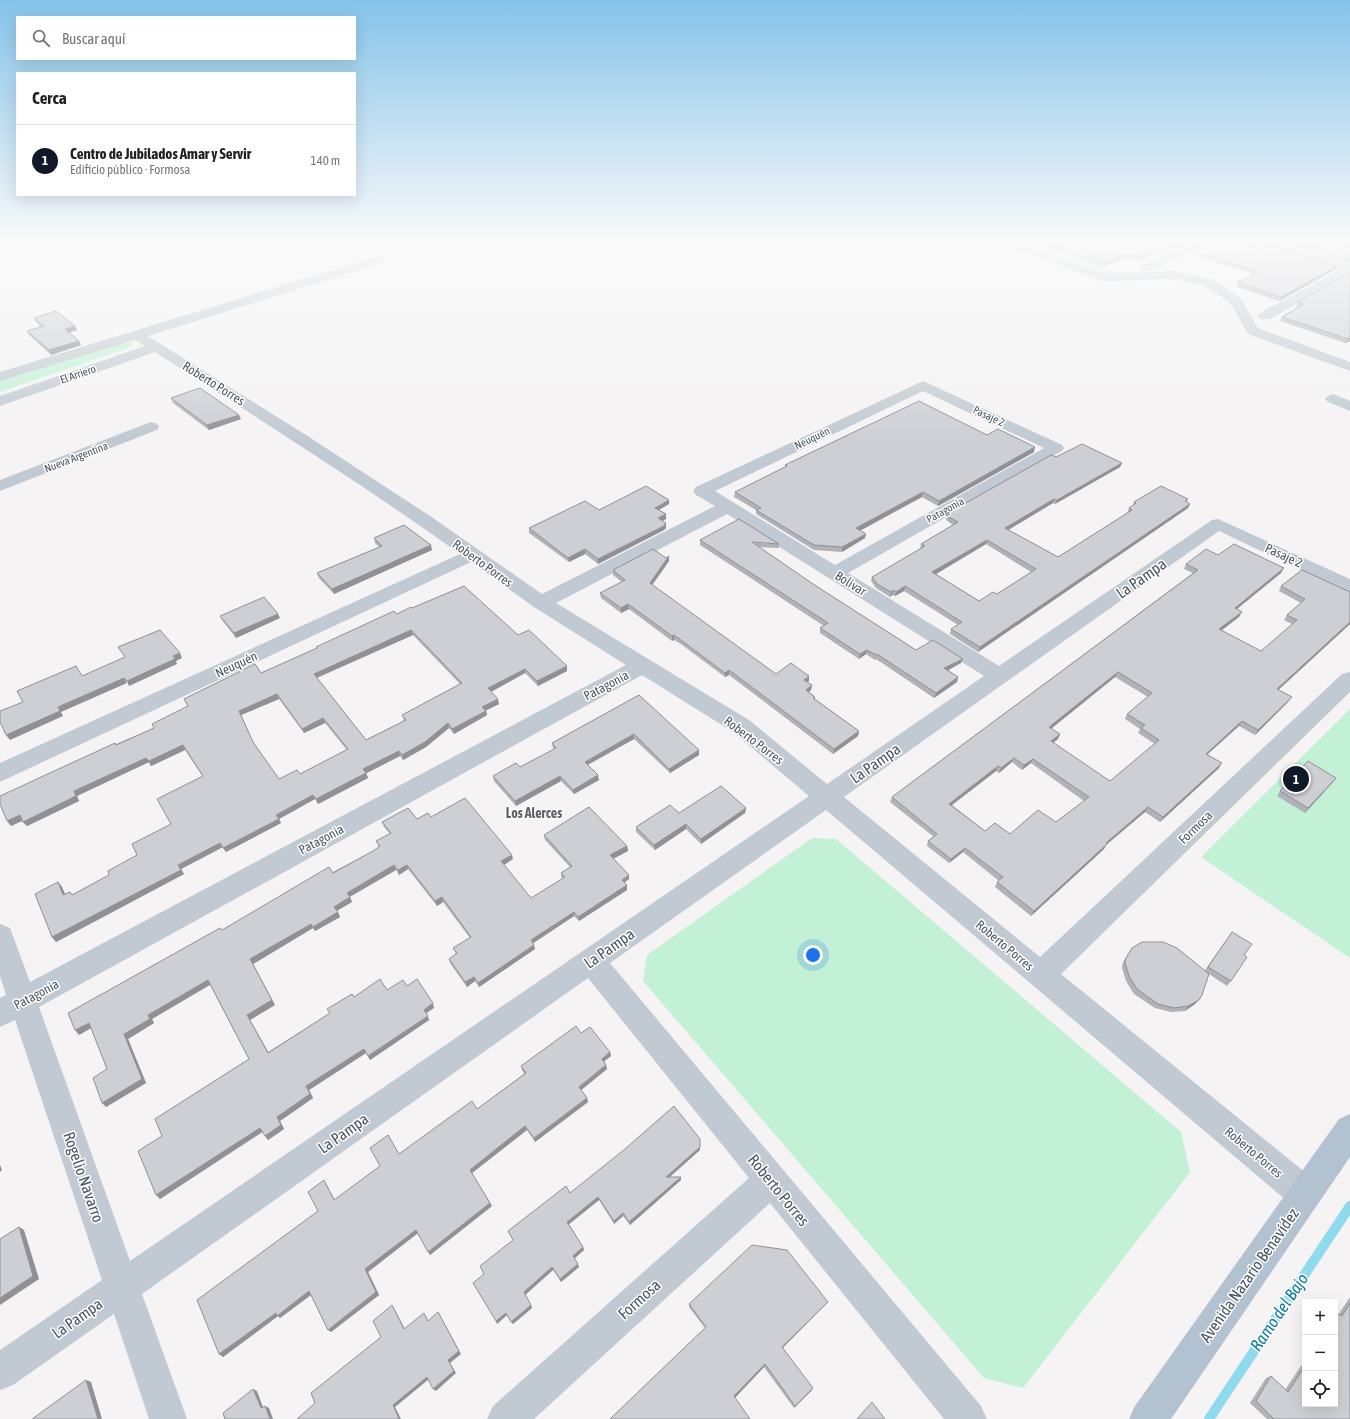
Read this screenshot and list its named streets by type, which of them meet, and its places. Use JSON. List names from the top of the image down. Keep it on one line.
{"streets":{"main road":["Avenida Nazario Benavídez"],"street":["El Arriero","Roberto Porres","Pasaje 2","Neuquén","Nueva Argentina","Patagonia","La Pampa","Bolivar","Formosa","Rogelio Navarro"]},"crossings":[["El Arriero","Roberto Porres"],["Roberto Porres","Neuquén"],["Roberto Porres","Patagonia"],["Roberto Porres","La Pampa"],["Roberto Porres","Formosa"],["Roberto Porres","Avenida Nazario Benavídez"],["Pasaje 2","Neuquén"],["Pasaje 2","Patagonia"],["Pasaje 2","La Pampa"],["Neuquén","Bolivar"],["Patagonia","Bolivar"],["Patagonia","Rogelio Navarro"],["La Pampa","Bolivar"],["La Pampa","Rogelio Navarro"]],"districts":["Los Alerces"],"water":["Ramo del Bajo"],"page":{"search":"Buscar aquí","heading":"Cerca","list":[{"mark":"1","name":"Centro de Jubilados Amar y Servir","note":"Edificio público · Formosa","value":"140 m"}],"pins":"1","map_buttons":["+","−"]}}
